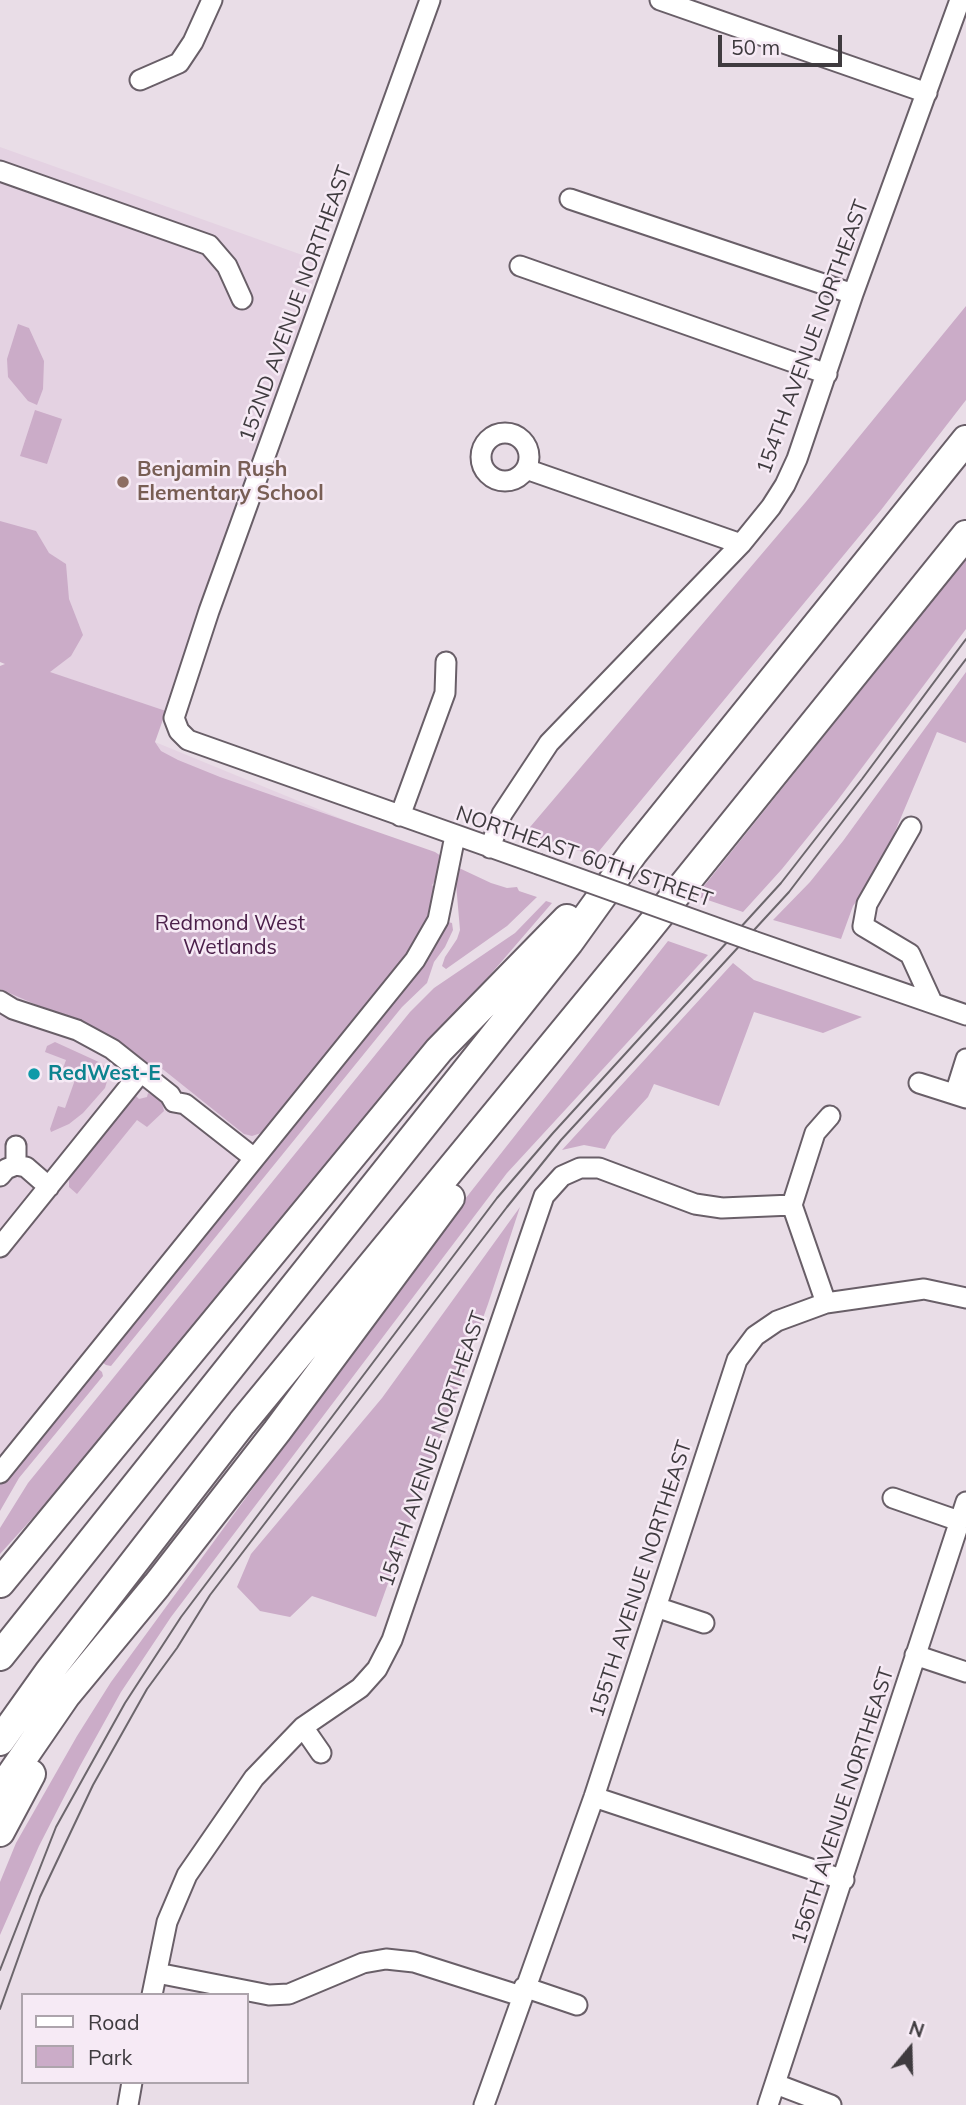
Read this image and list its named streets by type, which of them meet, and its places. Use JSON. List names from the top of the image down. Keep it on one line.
{"streets":{"street":["152ND AVENUE NORTHEAST","154TH AVENUE NORTHEAST","NORTHEAST 60TH STREET","155TH AVENUE NORTHEAST","156TH AVENUE NORTHEAST"]},"crossings":[["152ND AVENUE NORTHEAST","NORTHEAST 60TH STREET"],["154TH AVENUE NORTHEAST","NORTHEAST 60TH STREET"]],"parks":["Redmond West Wetlands"],"places":["Benjamin Rush Elementary School","RedWest-E"],"legend":["Road","Park"],"scale_bar":"50 m","north":"top"}
